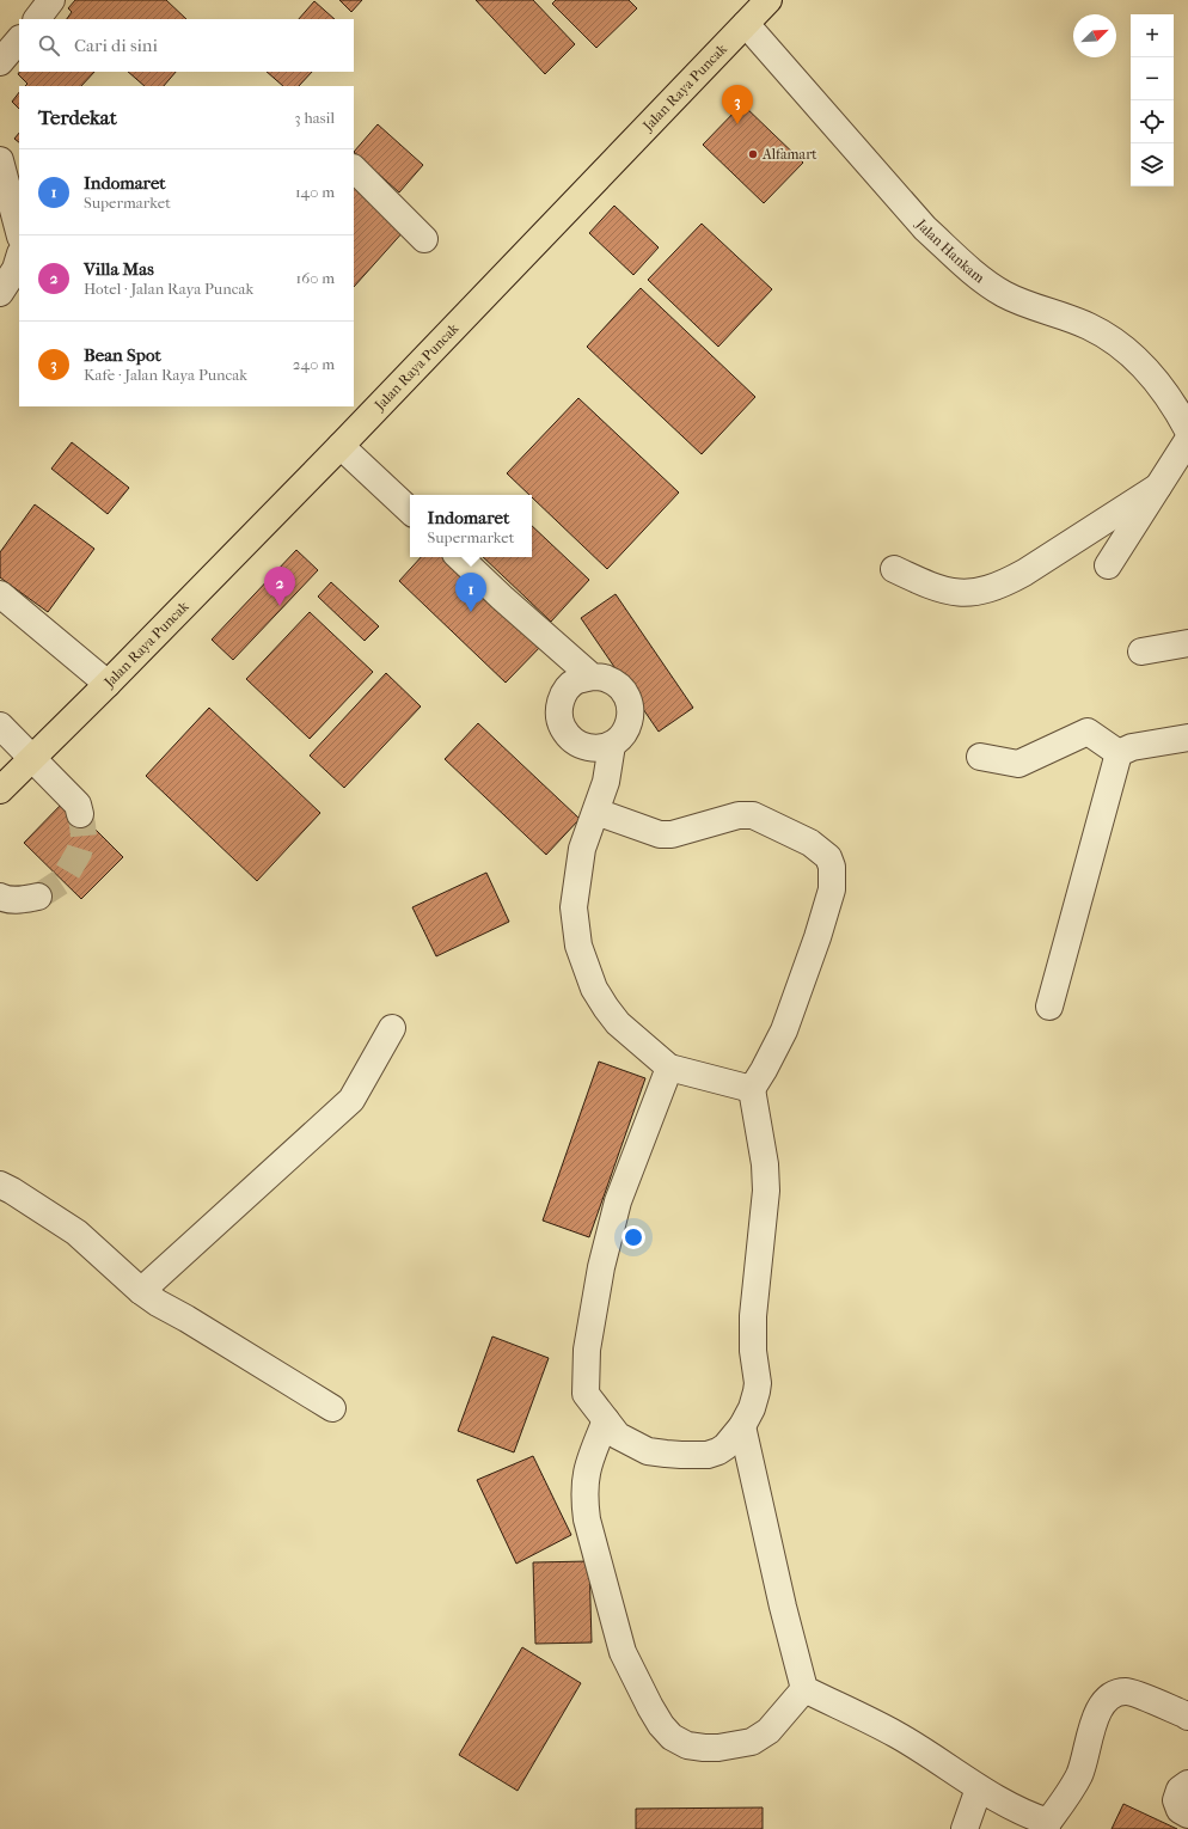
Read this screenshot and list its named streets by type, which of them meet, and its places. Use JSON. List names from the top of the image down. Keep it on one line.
{"streets":{"highway":["Jalan Raya Puncak"],"street":["Jalan Hankam"]},"crossings":[["Jalan Raya Puncak","Jalan Hankam"]],"places":["Alfamart"],"north":"top right","page":{"map_buttons":["+","−"],"search":"Cari di sini","pins":["3","2","1"],"heading":["Terdekat","3 hasil"],"list":[{"mark":"1","name":"Indomaret","note":"Supermarket","value":"140 m"},{"mark":"2","name":"Villa Mas","note":"Hotel · Jalan Raya Puncak","value":"160 m"},{"mark":"3","name":"Bean Spot","note":"Kafe · Jalan Raya Puncak","value":"240 m"}],"popup":["Indomaret","Supermarket"]}}
